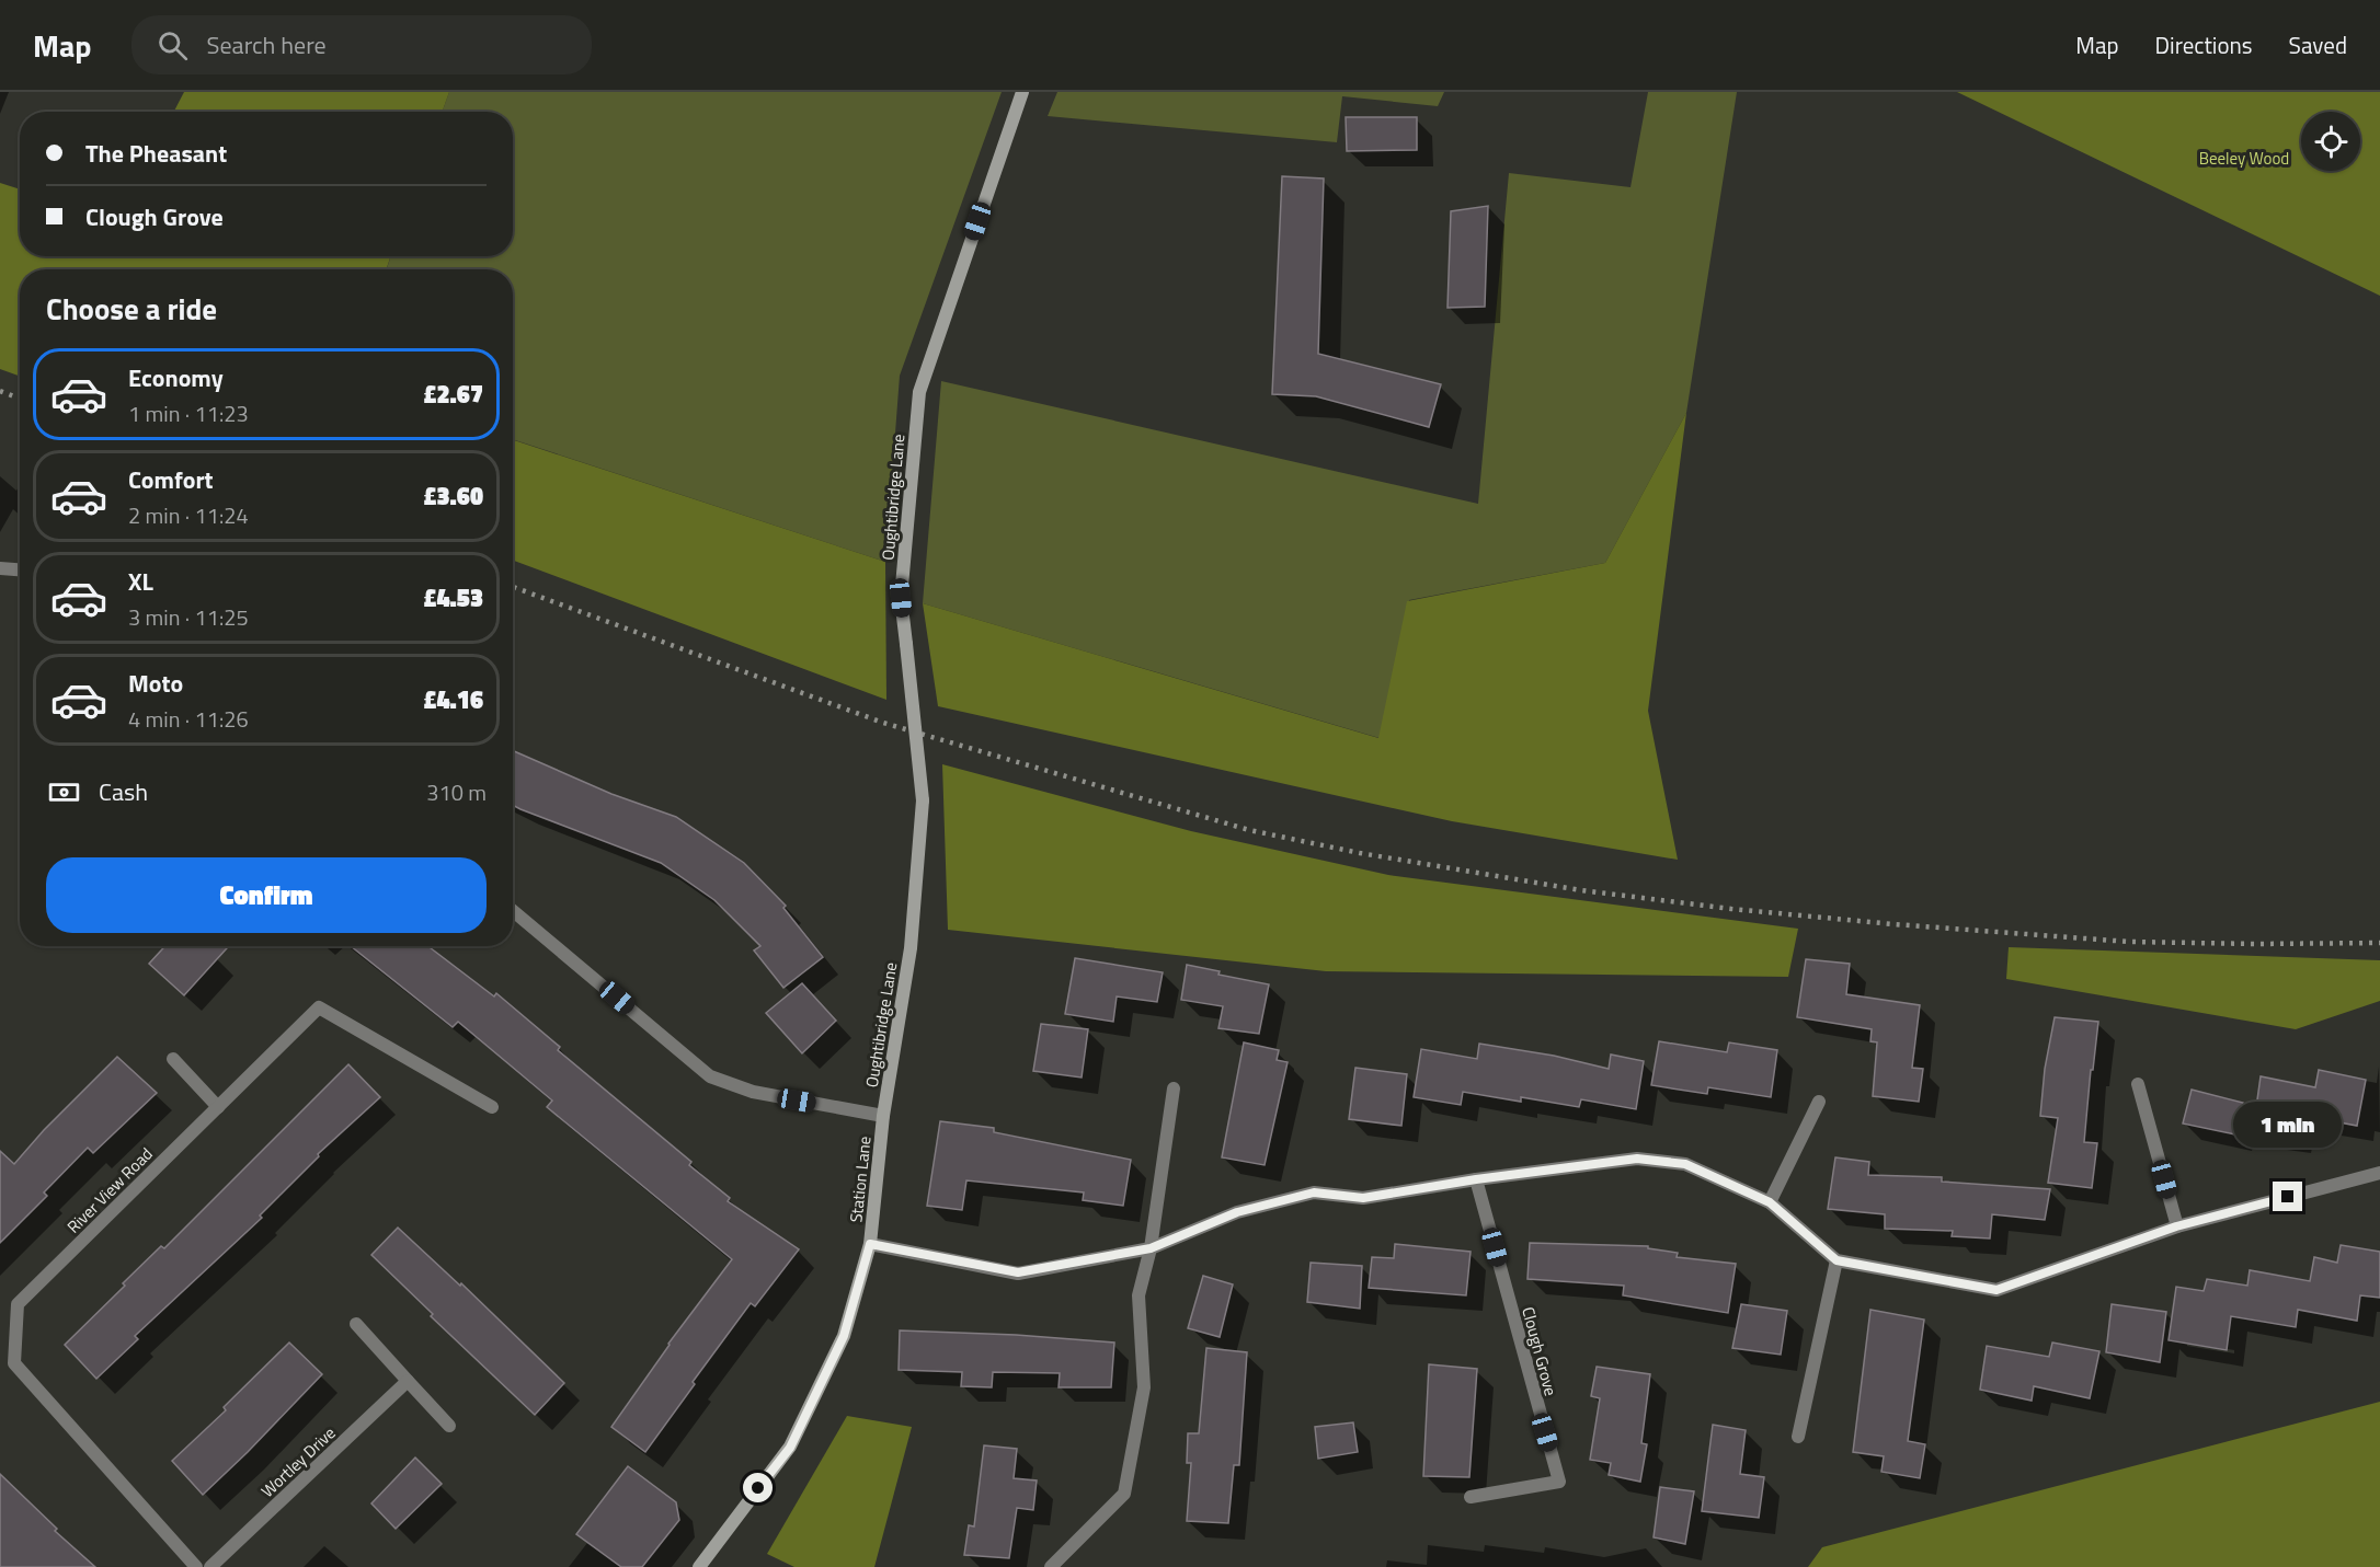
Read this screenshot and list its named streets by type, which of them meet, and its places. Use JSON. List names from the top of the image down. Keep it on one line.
{"streets":{"street":["Oughtibridge Lane","Station Lane","River View Road","Clough Grove","Wortley Drive"]},"crossings":[["Oughtibridge Lane","Station Lane"]],"parks":["Beeley Wood"],"page":{"header":"Map","search":"Search here","nav":["Map","Directions","Saved"],"banner":["The Pheasant","Clough Grove"],"heading":"Choose a ride","list":[{"name":"Economy","note":"1 min · 11:23","value":"£2.67"},{"name":"Comfort","note":"2 min · 11:24","value":"£3.60"},{"name":"XL","note":"3 min · 11:25","value":"£4.53"},{"name":"Moto","note":"4 min · 11:26","value":"£4.16"}],"pay":["Cash","310 m"],"buttons":"Confirm","bubble":"1 min"}}
